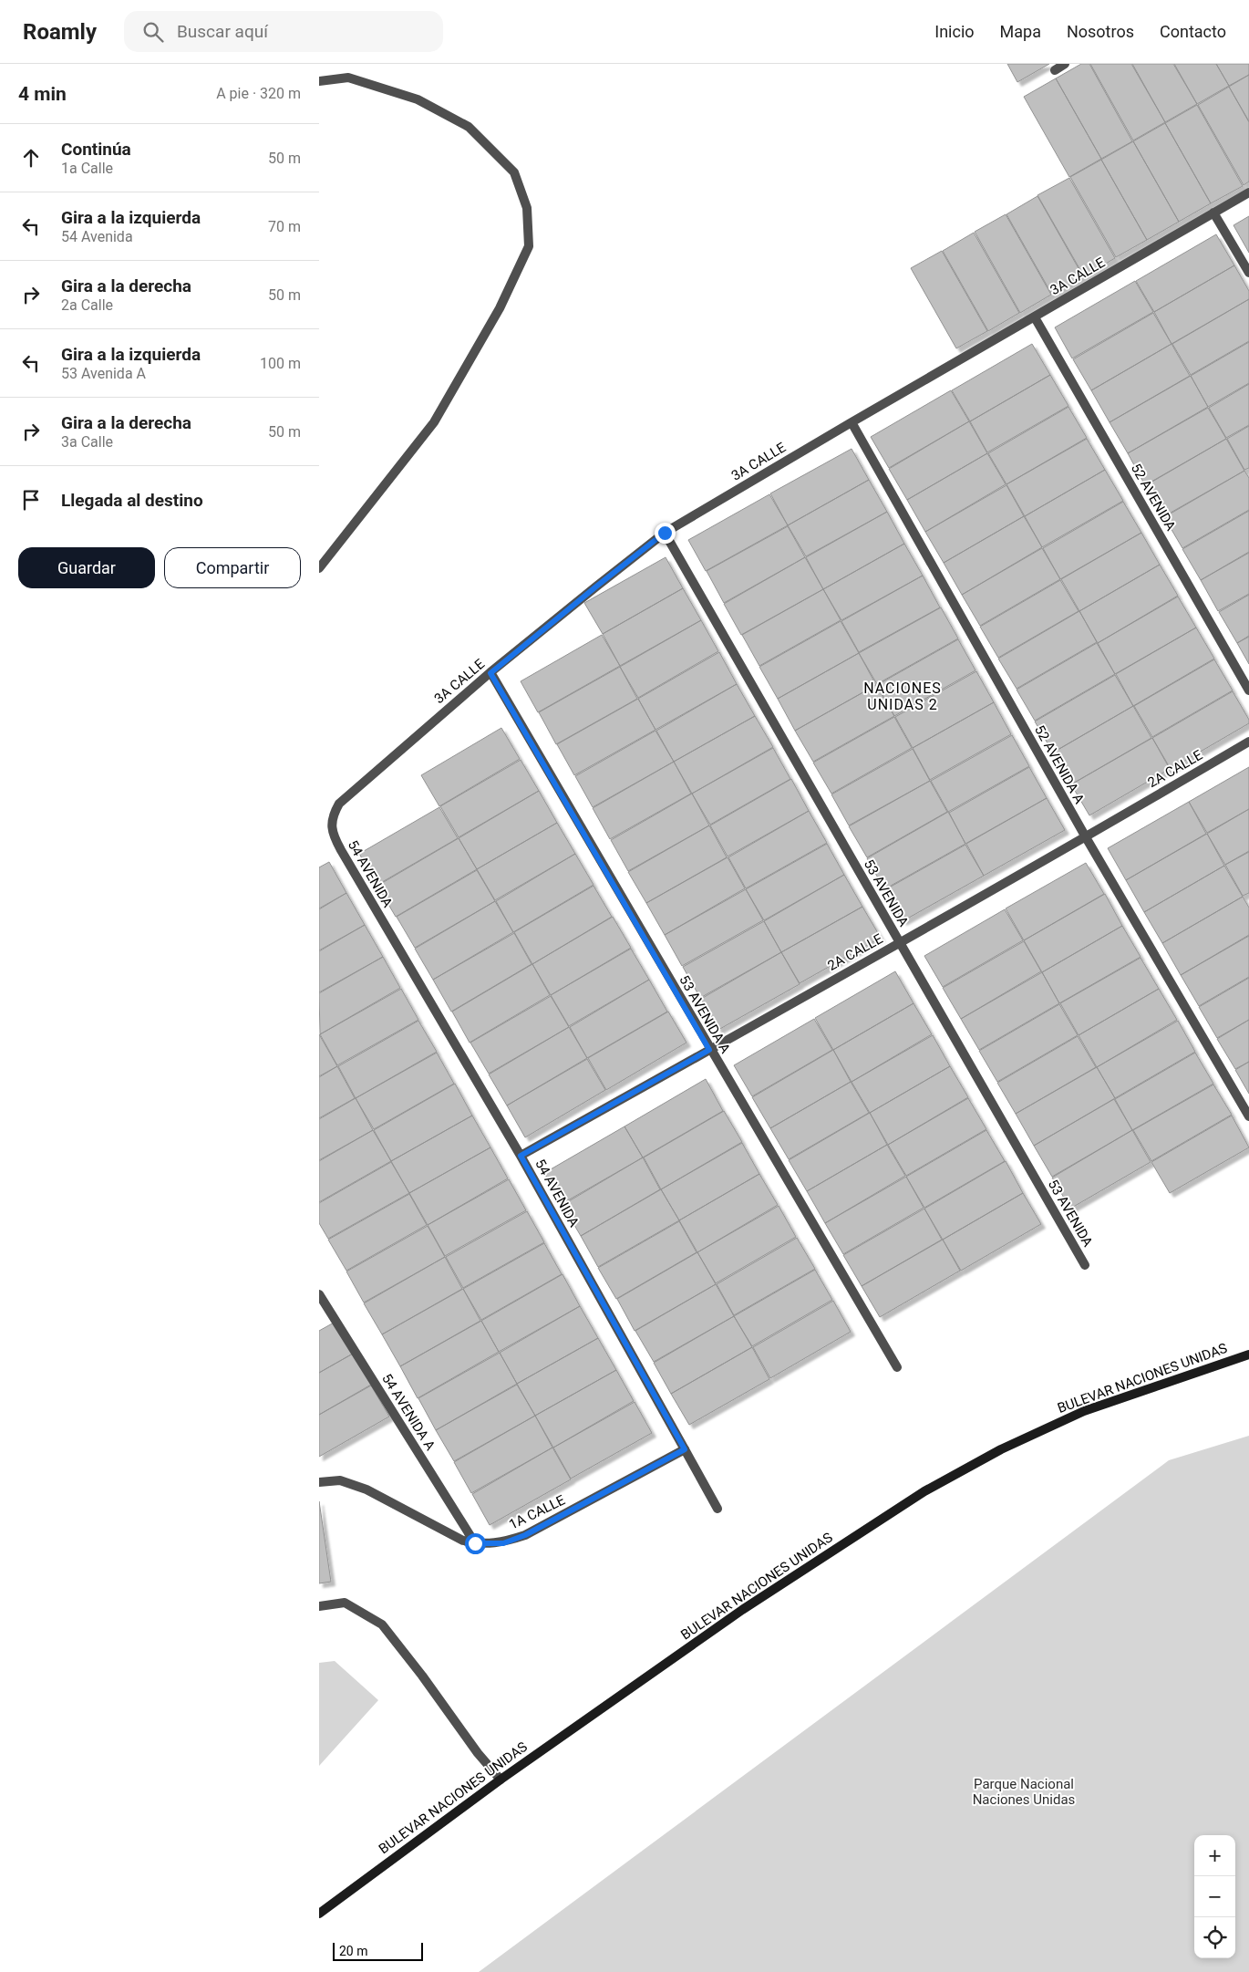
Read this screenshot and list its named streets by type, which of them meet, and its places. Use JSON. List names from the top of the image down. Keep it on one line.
{"streets":{"main road":["BULEVAR NACIONES UNIDAS"],"street":["3A CALLE","52 AVENIDA","52 AVENIDA A","2A CALLE","54 AVENIDA","53 AVENIDA","53 AVENIDA A","54 AVENIDA A","1A CALLE"]},"crossings":[["3A CALLE","52 AVENIDA"],["3A CALLE","52 AVENIDA A"],["3A CALLE","54 AVENIDA"],["3A CALLE","53 AVENIDA"],["3A CALLE","53 AVENIDA A"],["52 AVENIDA A","2A CALLE"],["2A CALLE","54 AVENIDA"],["2A CALLE","53 AVENIDA"],["2A CALLE","53 AVENIDA A"],["54 AVENIDA","1A CALLE"],["54 AVENIDA A","1A CALLE"]],"districts":["NACIONES UNIDAS 2"],"parks":["Parque Nacional Naciones Unidas"],"scale_bar":"20 m","page":{"header":"Roamly","search":"Buscar aquí","nav":["Inicio","Mapa","Nosotros","Contacto"],"heading":["4 min","A pie · 320 m"],"list":[["Continúa","1a Calle","50 m"],["Gira a la izquierda","54 Avenida","70 m"],["Gira a la derecha","2a Calle","50 m"],["Gira a la izquierda","53 Avenida A","100 m"],["Gira a la derecha","3a Calle","50 m"],"Llegada al destino"],"buttons":["Guardar","Compartir"],"map_buttons":["+","−"],"scale":"20 m"}}
